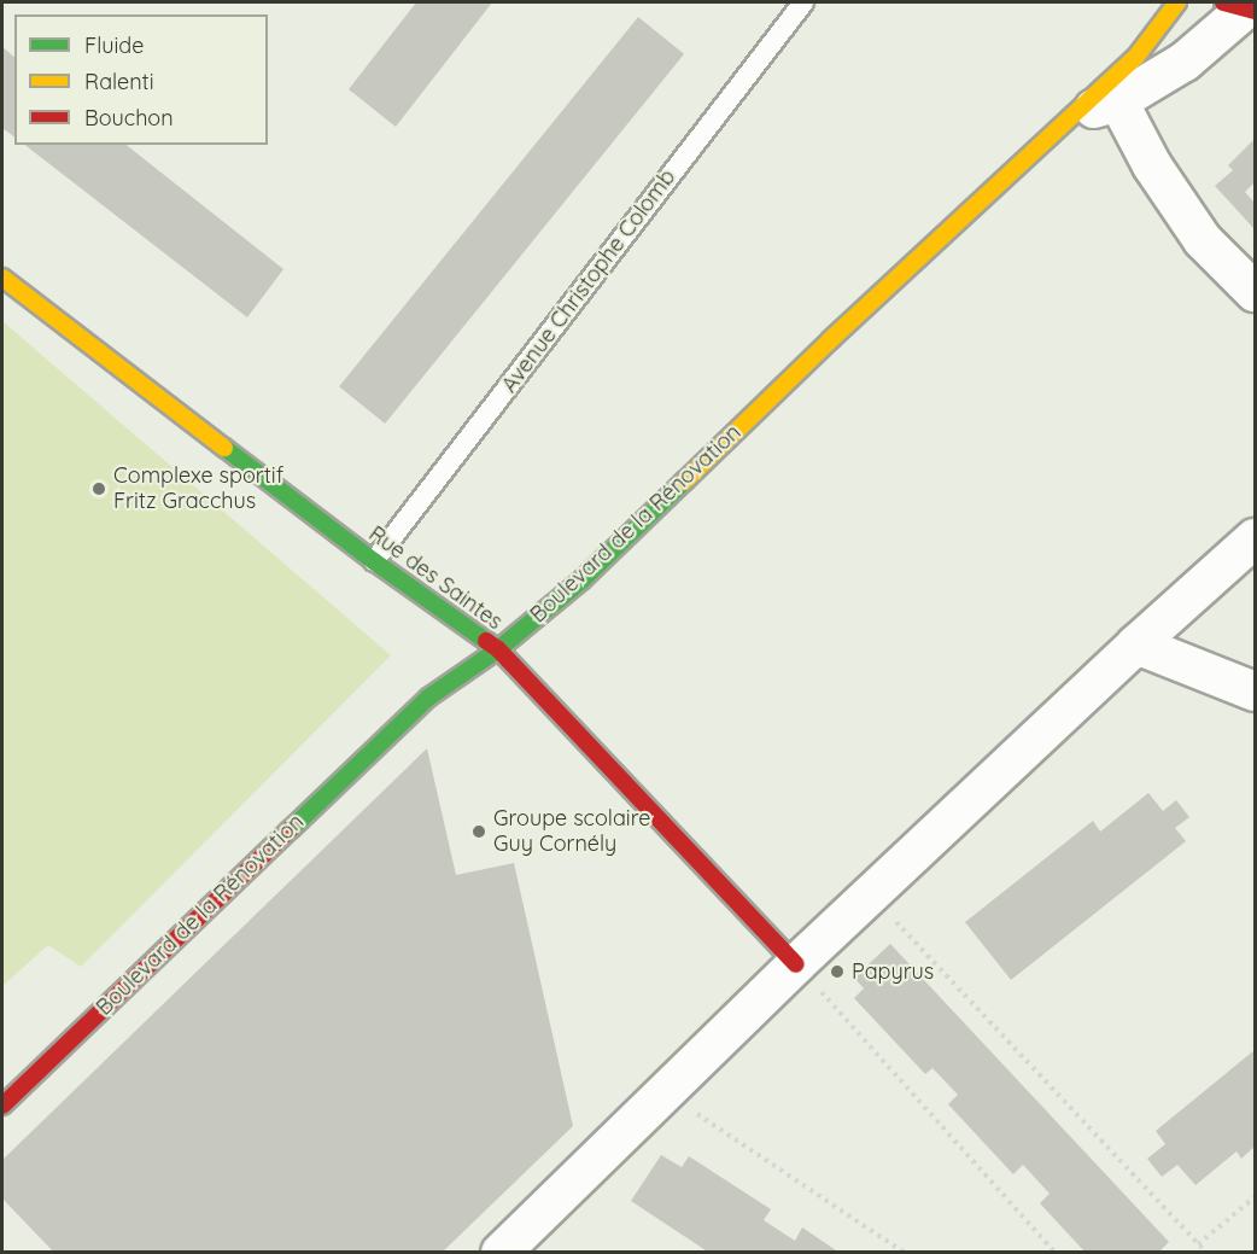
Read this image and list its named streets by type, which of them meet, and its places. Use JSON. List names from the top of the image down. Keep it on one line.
{"streets":{"street":["Boulevard de la Rénovation","Rue des Saintes"],"lane":["Avenue Christophe Colomb"]},"crossings":[["Avenue Christophe Colomb","Rue des Saintes"],["Boulevard de la Rénovation","Rue des Saintes"]],"places":["Complexe sportif Fritz Gracchus","Groupe scolaire Guy Cornély","Papyrus"],"legend":["Fluide","Ralenti","Bouchon"]}
